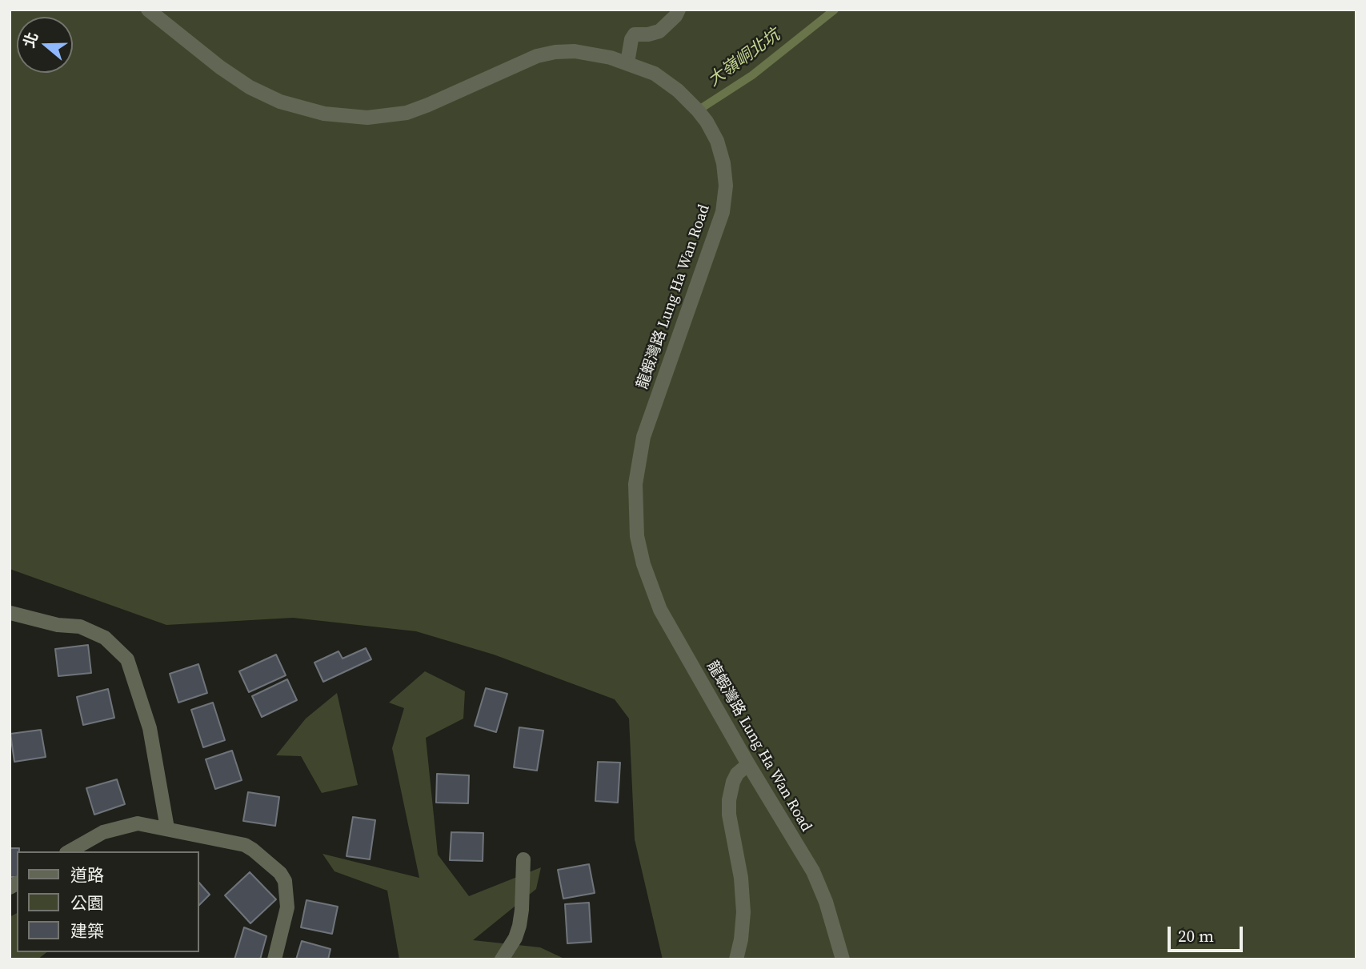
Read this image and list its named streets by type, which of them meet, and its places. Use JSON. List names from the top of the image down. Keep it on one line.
{"streets":{"street":["龍蝦灣路 Lung Ha Wan Road"]},"water":["大嶺峒北坑"],"legend":["道路","公園","建築"],"scale_bar":"20 m","north":"left"}
